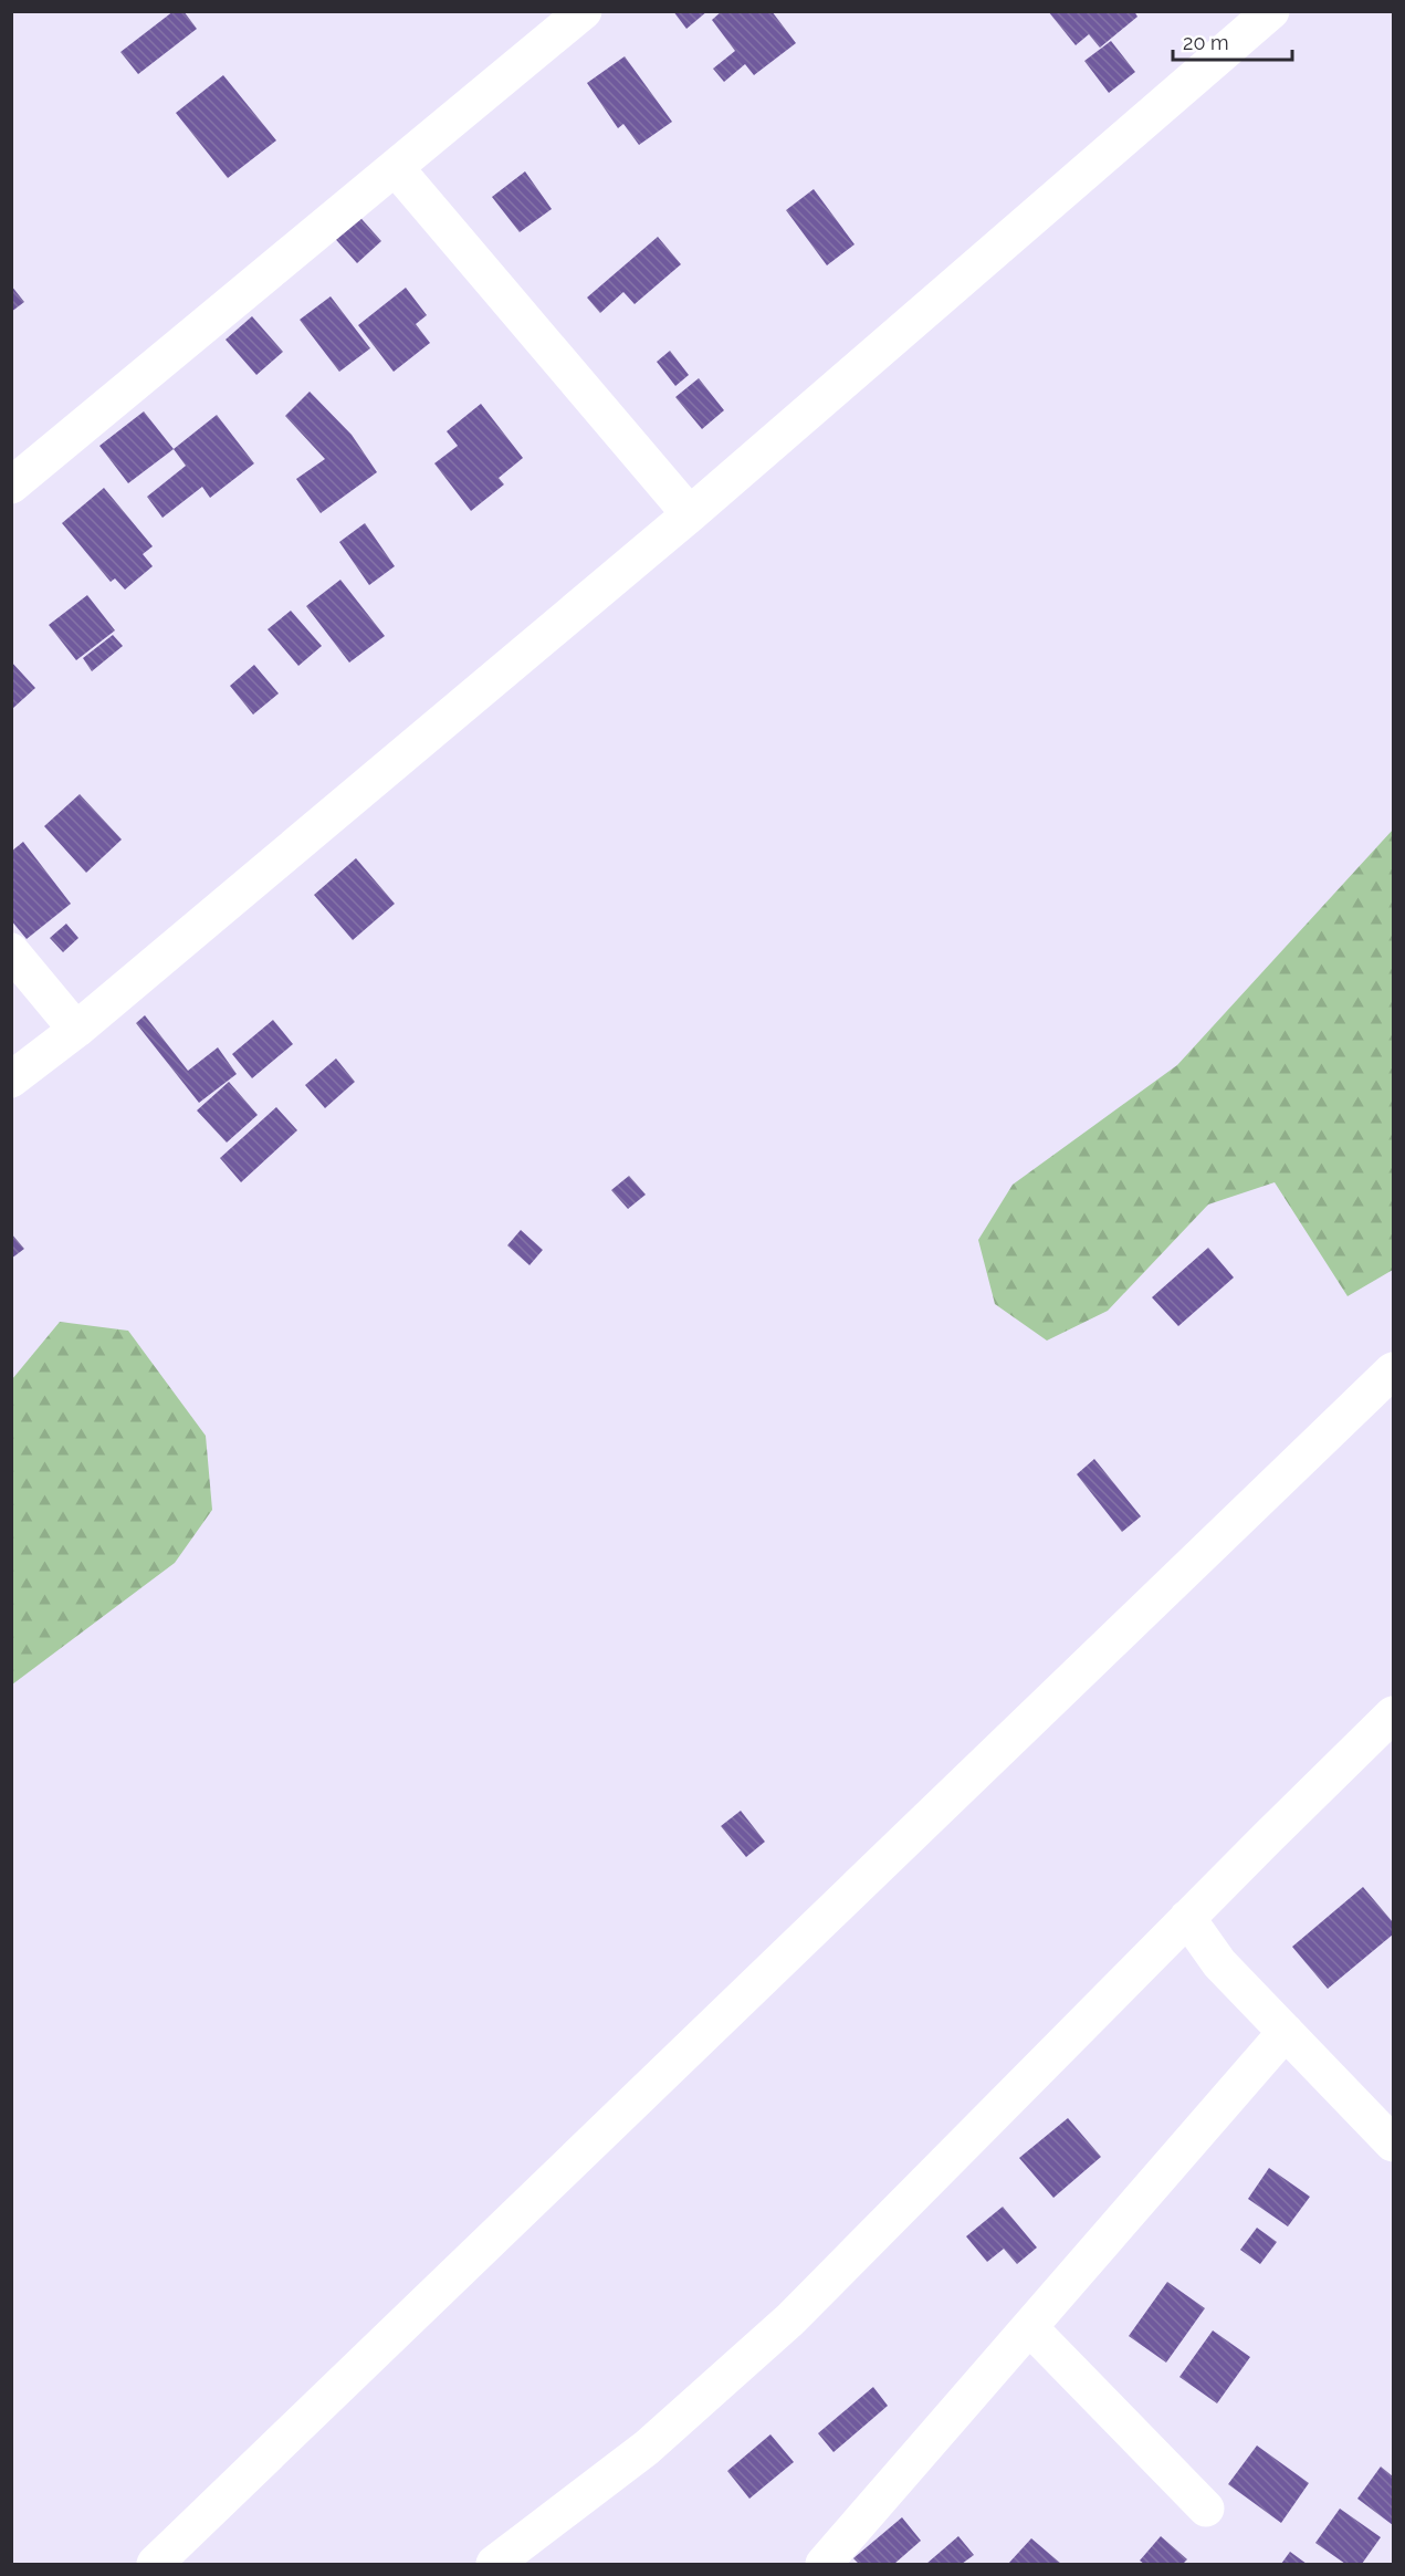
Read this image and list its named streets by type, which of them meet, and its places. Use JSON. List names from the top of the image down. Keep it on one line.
{"scale_bar":"20 m"}
